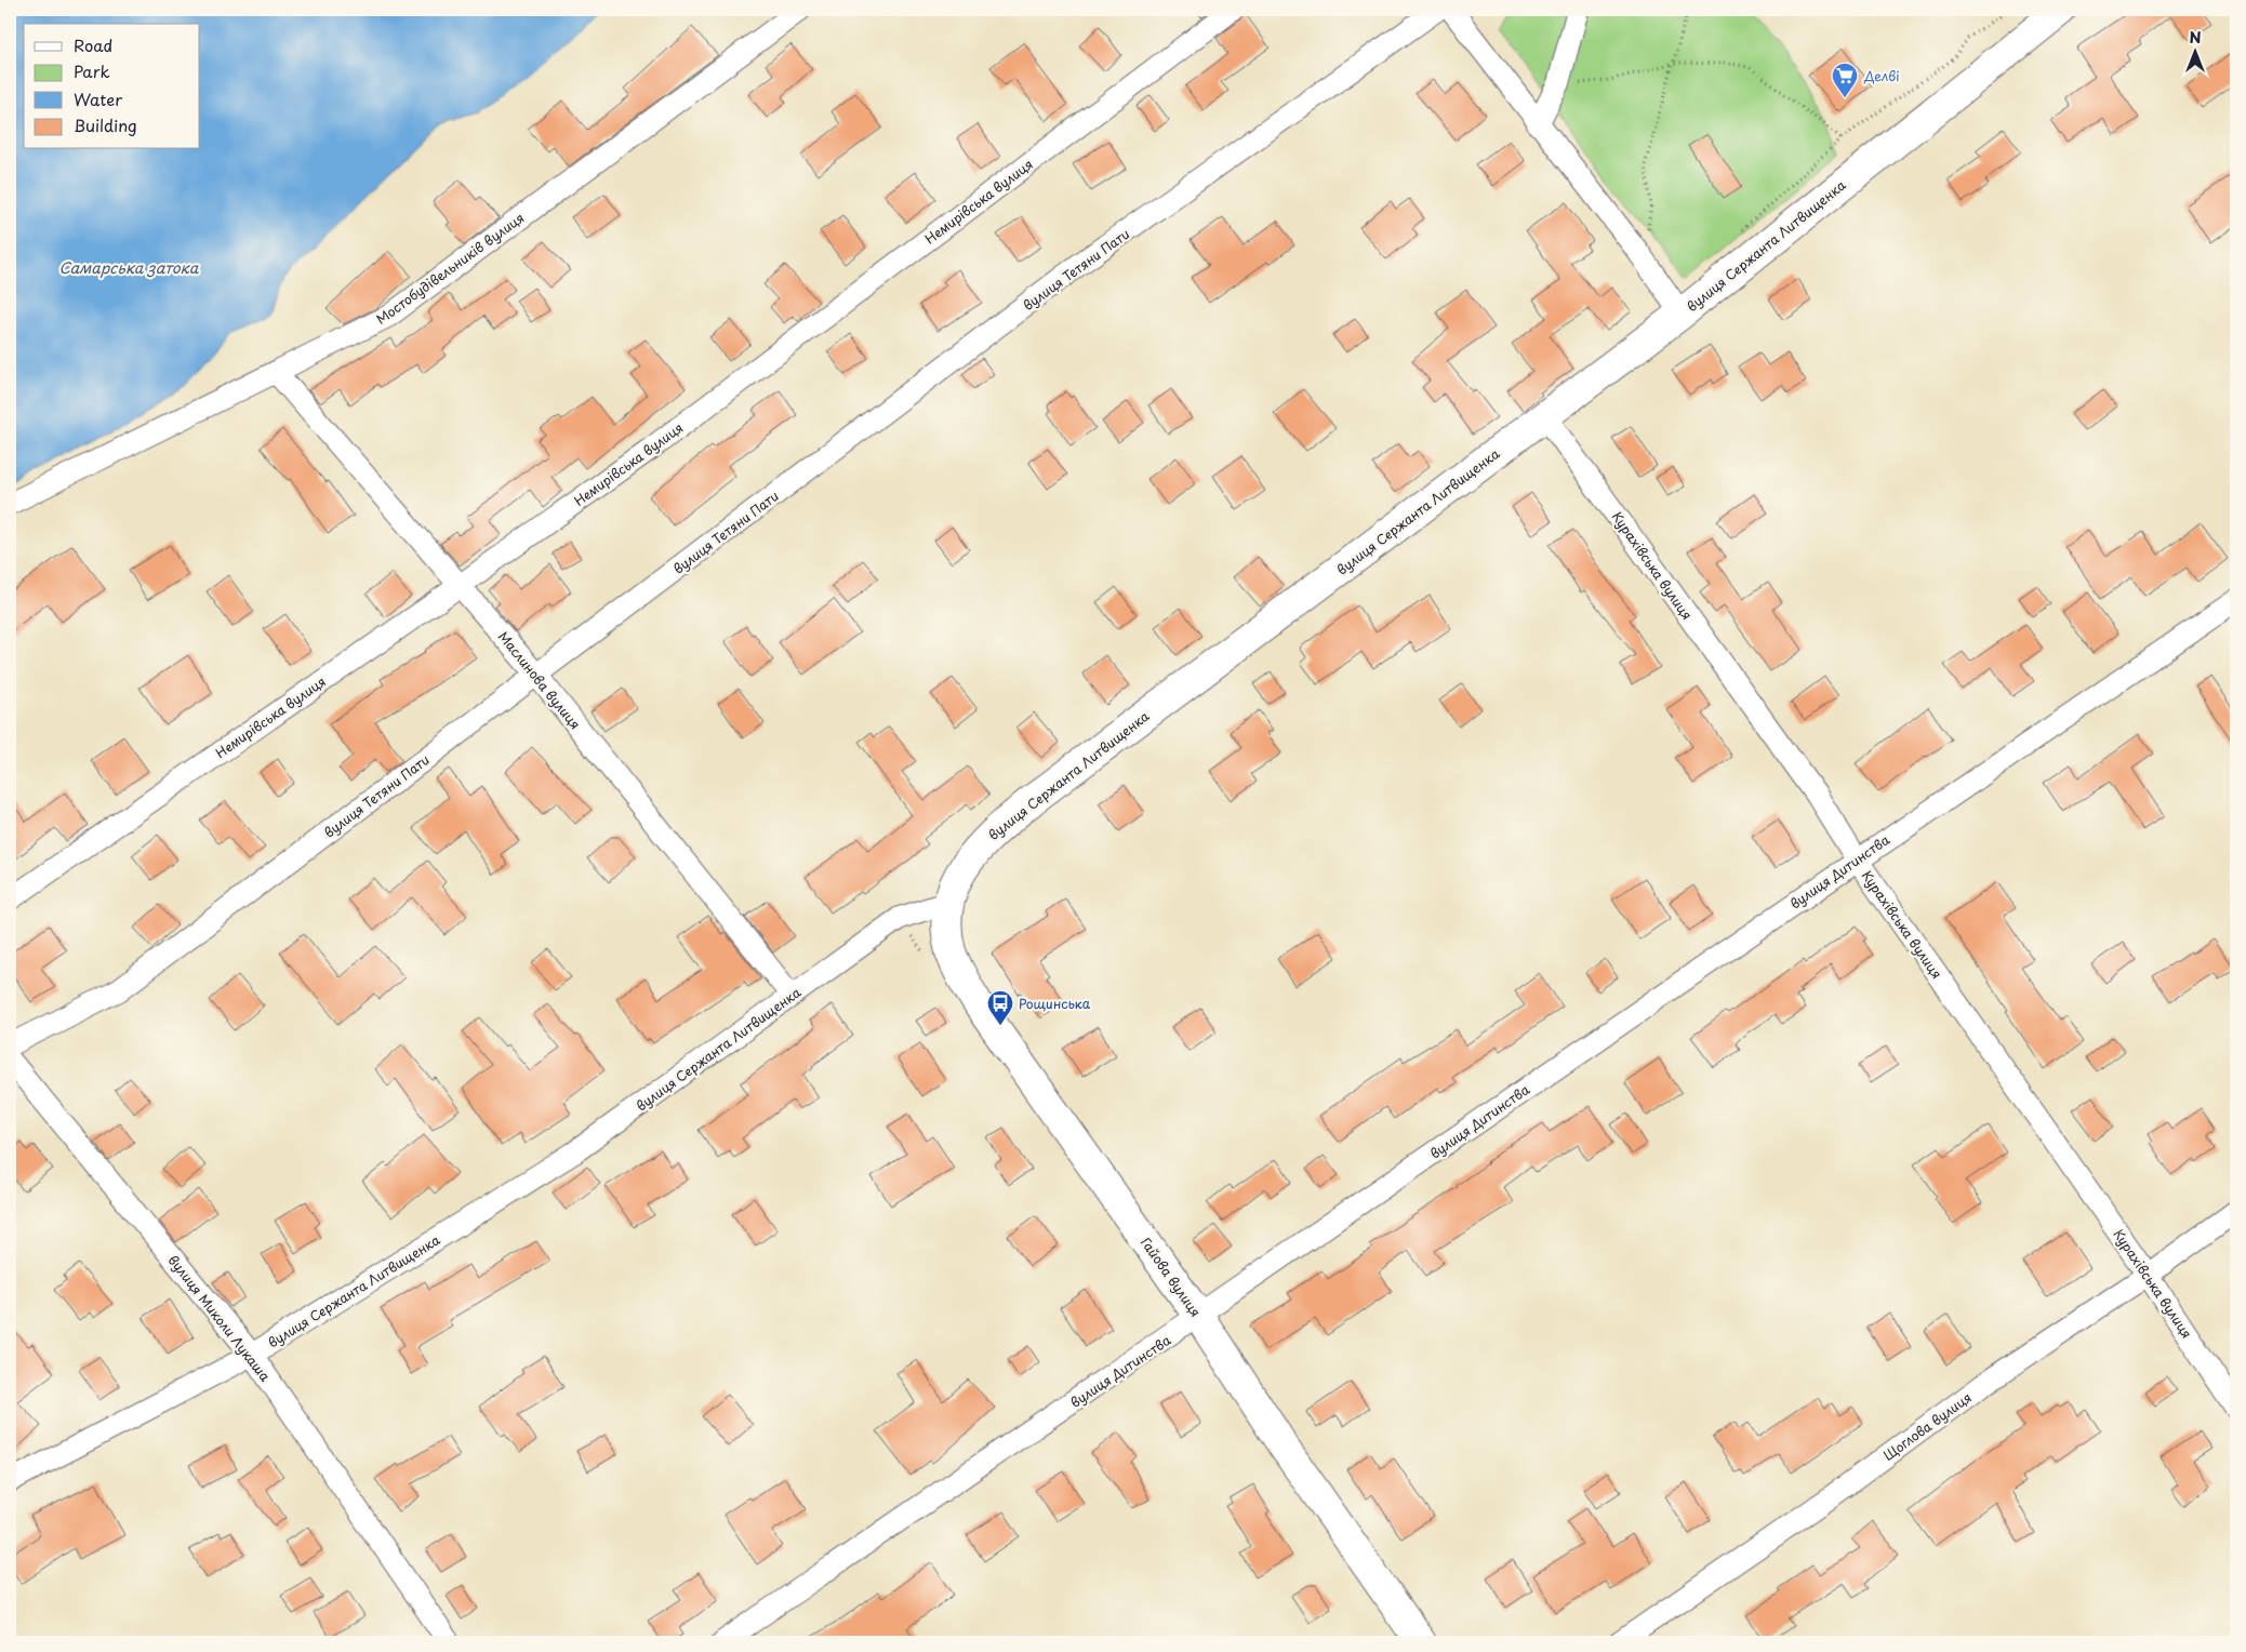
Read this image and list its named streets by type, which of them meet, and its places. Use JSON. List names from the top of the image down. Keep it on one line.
{"streets":{"main road":["вулиця Сержанта Литвищенка","Гайова вулиця"],"street":["Немирівська вулиця","Мостобудівельників вулиця","вулиця Тетяни Пати","Курахівська вулиця","Маслинова вулиця","вулиця Дитинства","вулиця Миколи Лукаша","Щоглова вулиця"]},"crossings":[["Немирівська вулиця","Маслинова вулиця"],["вулиця Сержанта Литвищенка","Курахівська вулиця"],["вулиця Сержанта Литвищенка","Маслинова вулиця"],["вулиця Сержанта Литвищенка","Гайова вулиця"],["вулиця Сержанта Литвищенка","вулиця Миколи Лукаша"],["Мостобудівельників вулиця","Маслинова вулиця"],["вулиця Тетяни Пати","Маслинова вулиця"],["Курахівська вулиця","вулиця Дитинства"],["Курахівська вулиця","Щоглова вулиця"],["вулиця Дитинства","Гайова вулиця"]],"water":["Самарська затока"],"places":{"supermarket":["Делві"],"bus stop":["Рощинська"]},"legend":["Road","Park","Water","Building"],"north":"top"}
